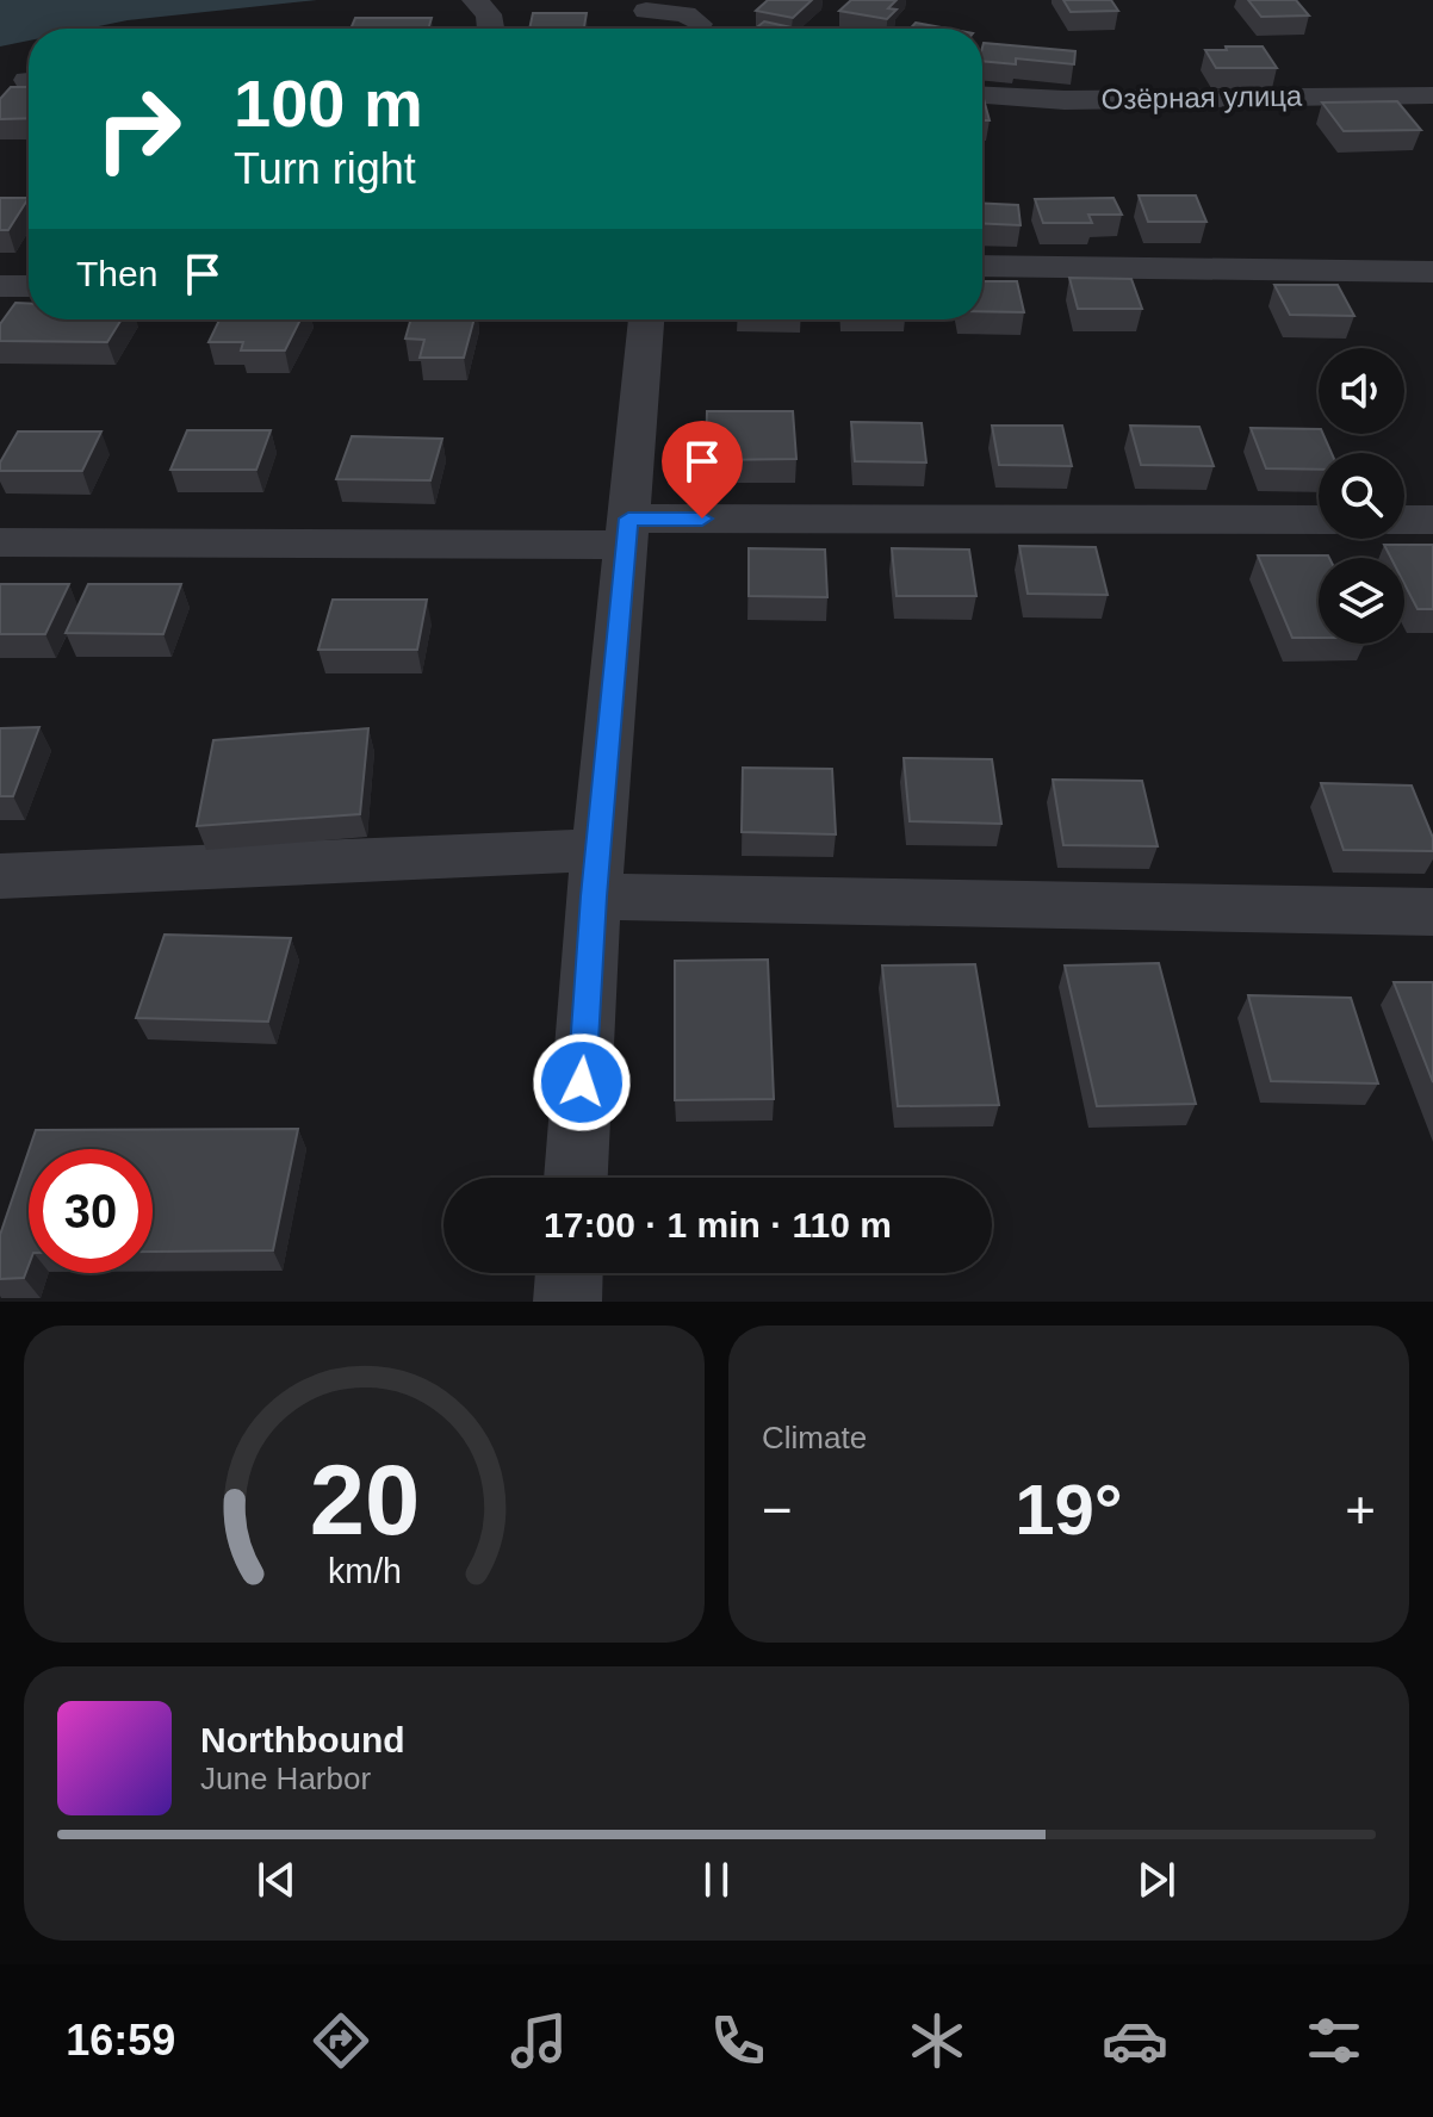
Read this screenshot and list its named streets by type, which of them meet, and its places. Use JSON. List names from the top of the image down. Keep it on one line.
{"streets":{"street":["Озёрная улица"]},"page":{"turn":["100 m","Turn right"],"then":"Then","limit":"30","trip":"17:00 · 1 min · 110 m","tile":"Climate","heat":["−","19°","+"],"song":["Northbound","June Harbor"],"tabs":"16:59","gauge":["20","km/h"]}}
